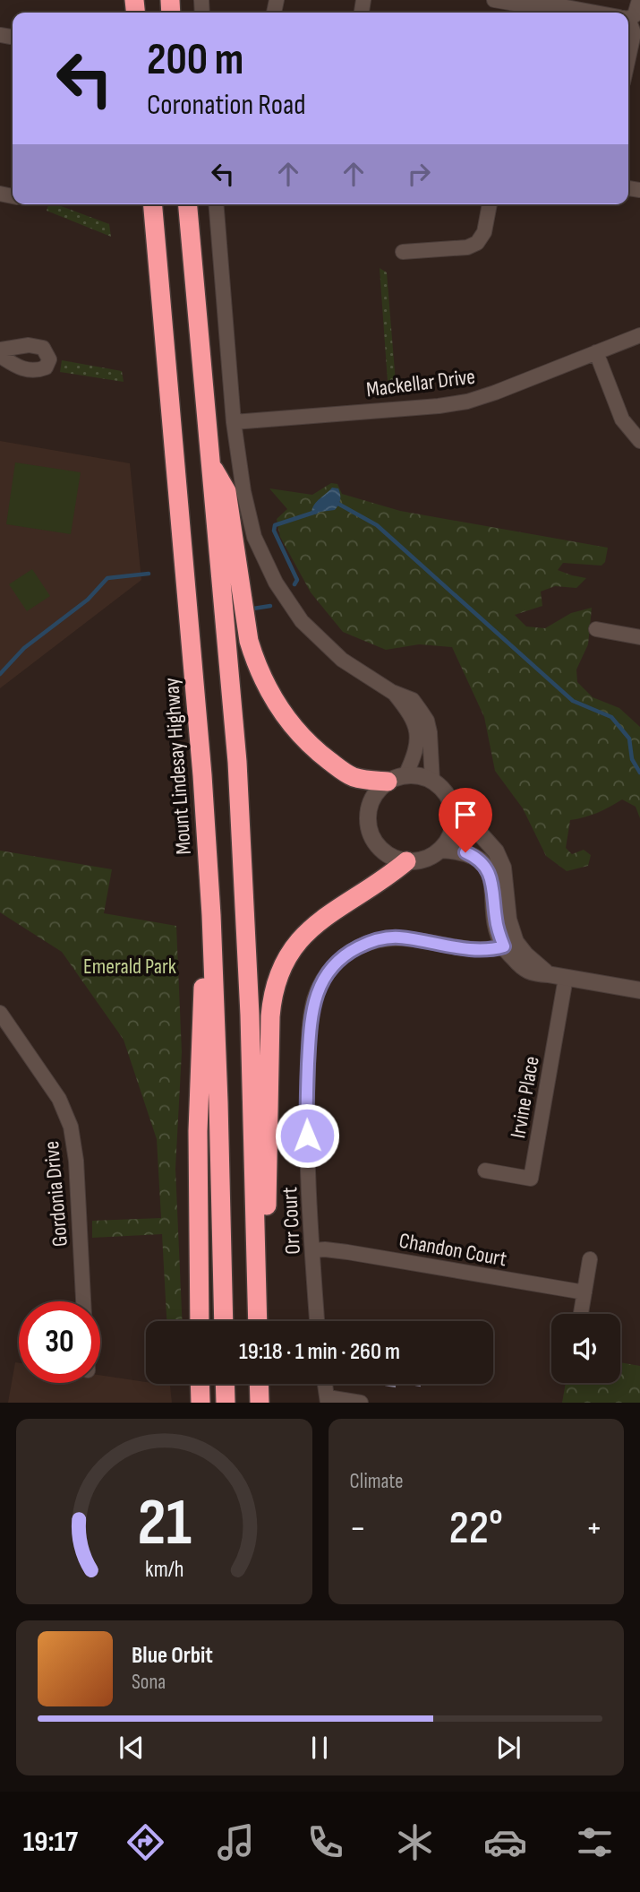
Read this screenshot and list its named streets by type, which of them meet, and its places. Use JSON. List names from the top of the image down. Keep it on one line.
{"streets":{"highway":["Mount Lindesay Highway"],"street":["Mackellar Drive","Irvine Place","Gordonia Drive","Orr Court","Chandon Court"]},"crossings":[["Orr Court","Chandon Court"]],"parks":["Emerald Park"],"page":{"turn":["200 m","Coronation Road"],"limit":"30","trip":"19:18 · 1 min · 260 m","tile":"Climate","heat":["−","22°","+"],"song":["Blue Orbit","Sona"],"tabs":"19:17","gauge":["21","km/h"]}}
